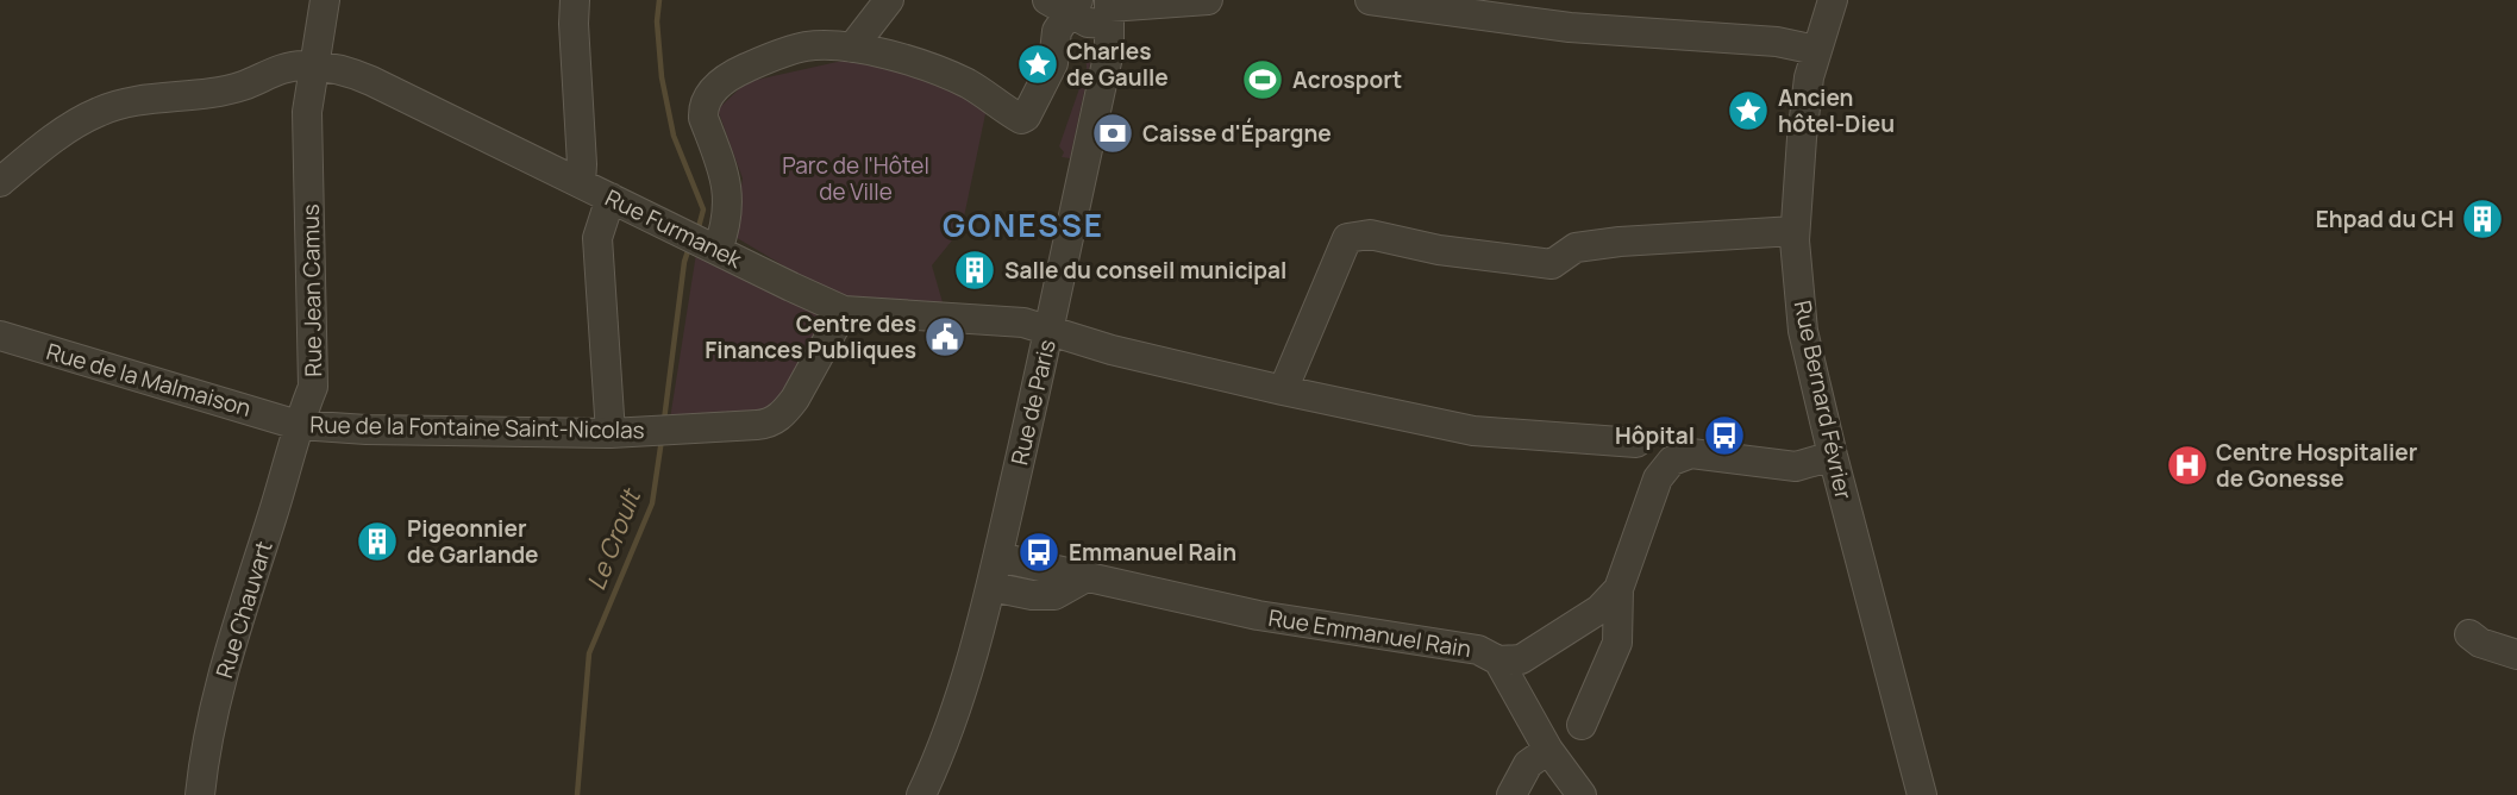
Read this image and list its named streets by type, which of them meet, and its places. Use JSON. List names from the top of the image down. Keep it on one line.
{"streets":{"street":["Rue Furmanek","Rue Jean Camus","Rue de la Malmaison","Rue Bernard Février","Rue de Paris","Rue de la Fontaine Saint-Nicolas","Rue Chauvart","Rue Emmanuel Rain"]},"crossings":[["Rue Furmanek","Rue Jean Camus"],["Rue Furmanek","Rue de Paris"],["Rue Furmanek","Rue de la Fontaine Saint-Nicolas"],["Rue Jean Camus","Rue de la Malmaison"],["Rue Jean Camus","Rue de la Fontaine Saint-Nicolas"],["Rue Jean Camus","Rue Chauvart"],["Rue de la Malmaison","Rue de la Fontaine Saint-Nicolas"],["Rue de la Malmaison","Rue Chauvart"],["Rue Bernard Février","Rue Emmanuel Rain"],["Rue de Paris","Rue Emmanuel Rain"],["Rue de la Fontaine Saint-Nicolas","Rue Chauvart"]],"districts":["GONESSE"],"water":["Le Croult"],"parks":["Parc de l'Hôtel de Ville"],"places":{"place":["Charles de Gaulle","Ancien hôtel-Dieu"],"sports":["Acrosport"],"bank":["Caisse d'Épargne"],"building":["Ehpad du CH","Salle du conseil municipal","Pigeonnier de Garlande"],"public building":["Centre des Finances Publiques"],"bus stop":["Hôpital","Emmanuel Rain"],"hospital":["Centre Hospitalier de Gonesse"]}}
